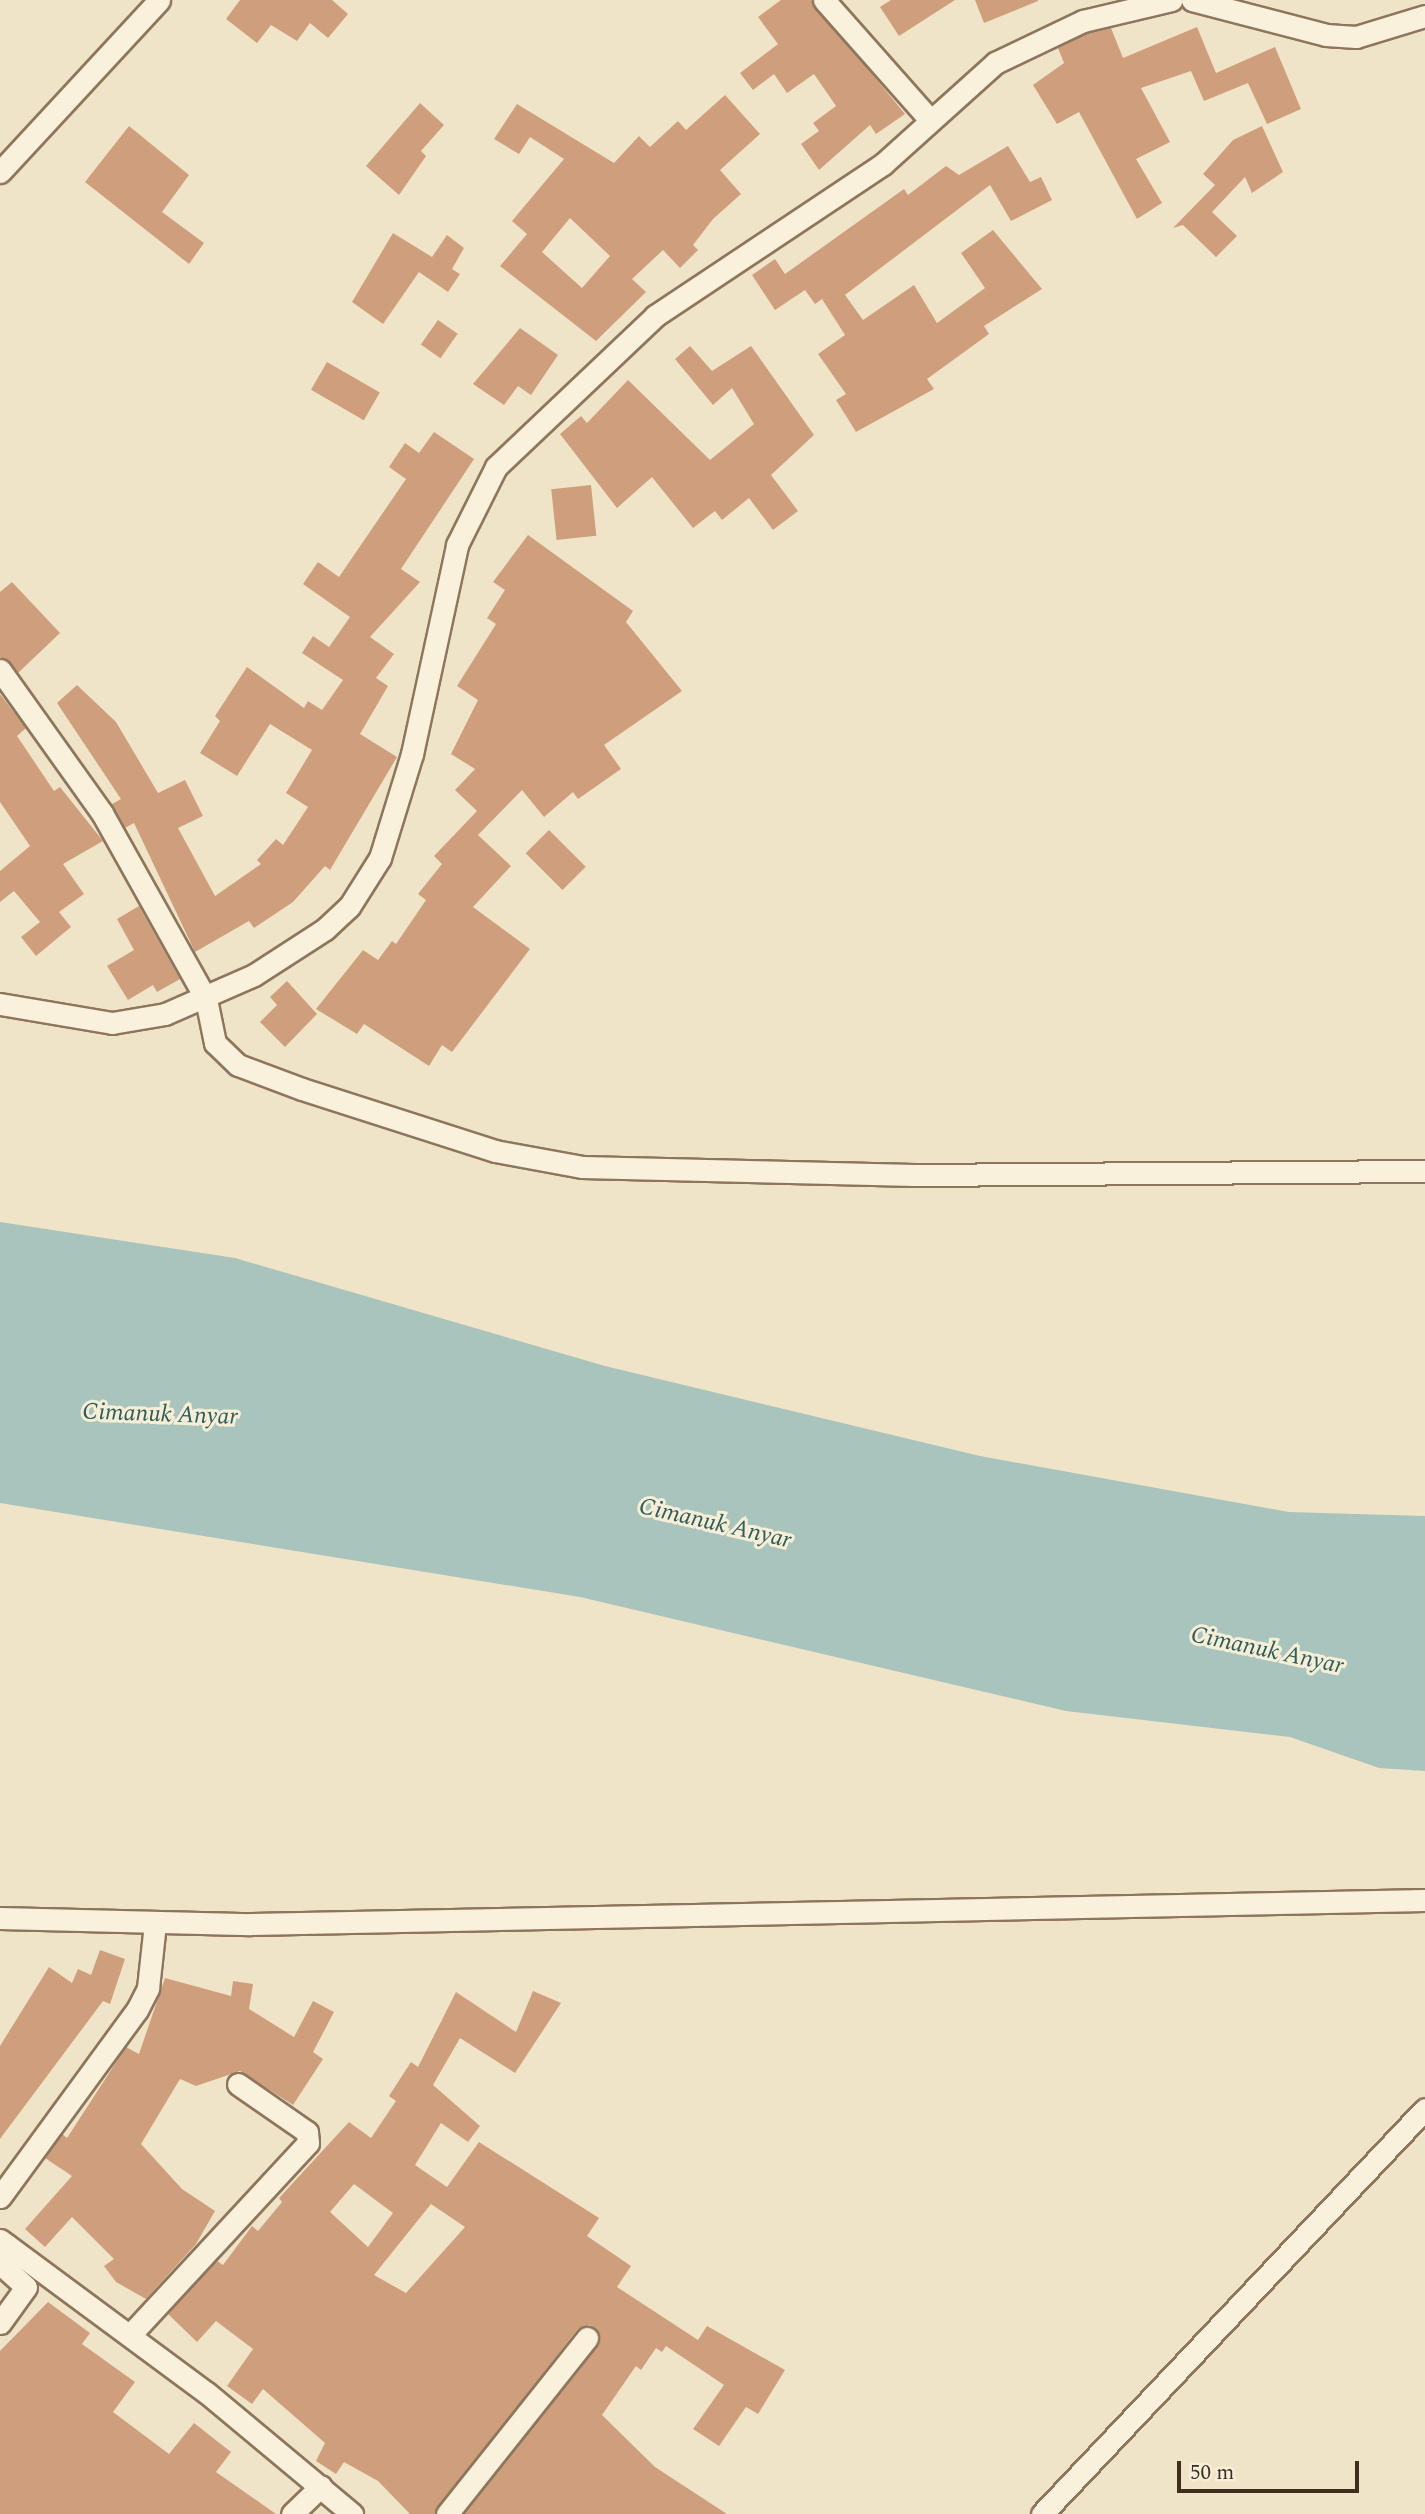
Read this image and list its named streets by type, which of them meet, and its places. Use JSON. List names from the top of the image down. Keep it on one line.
{"water":["Cimanuk Anyar"],"scale_bar":"50 m"}
